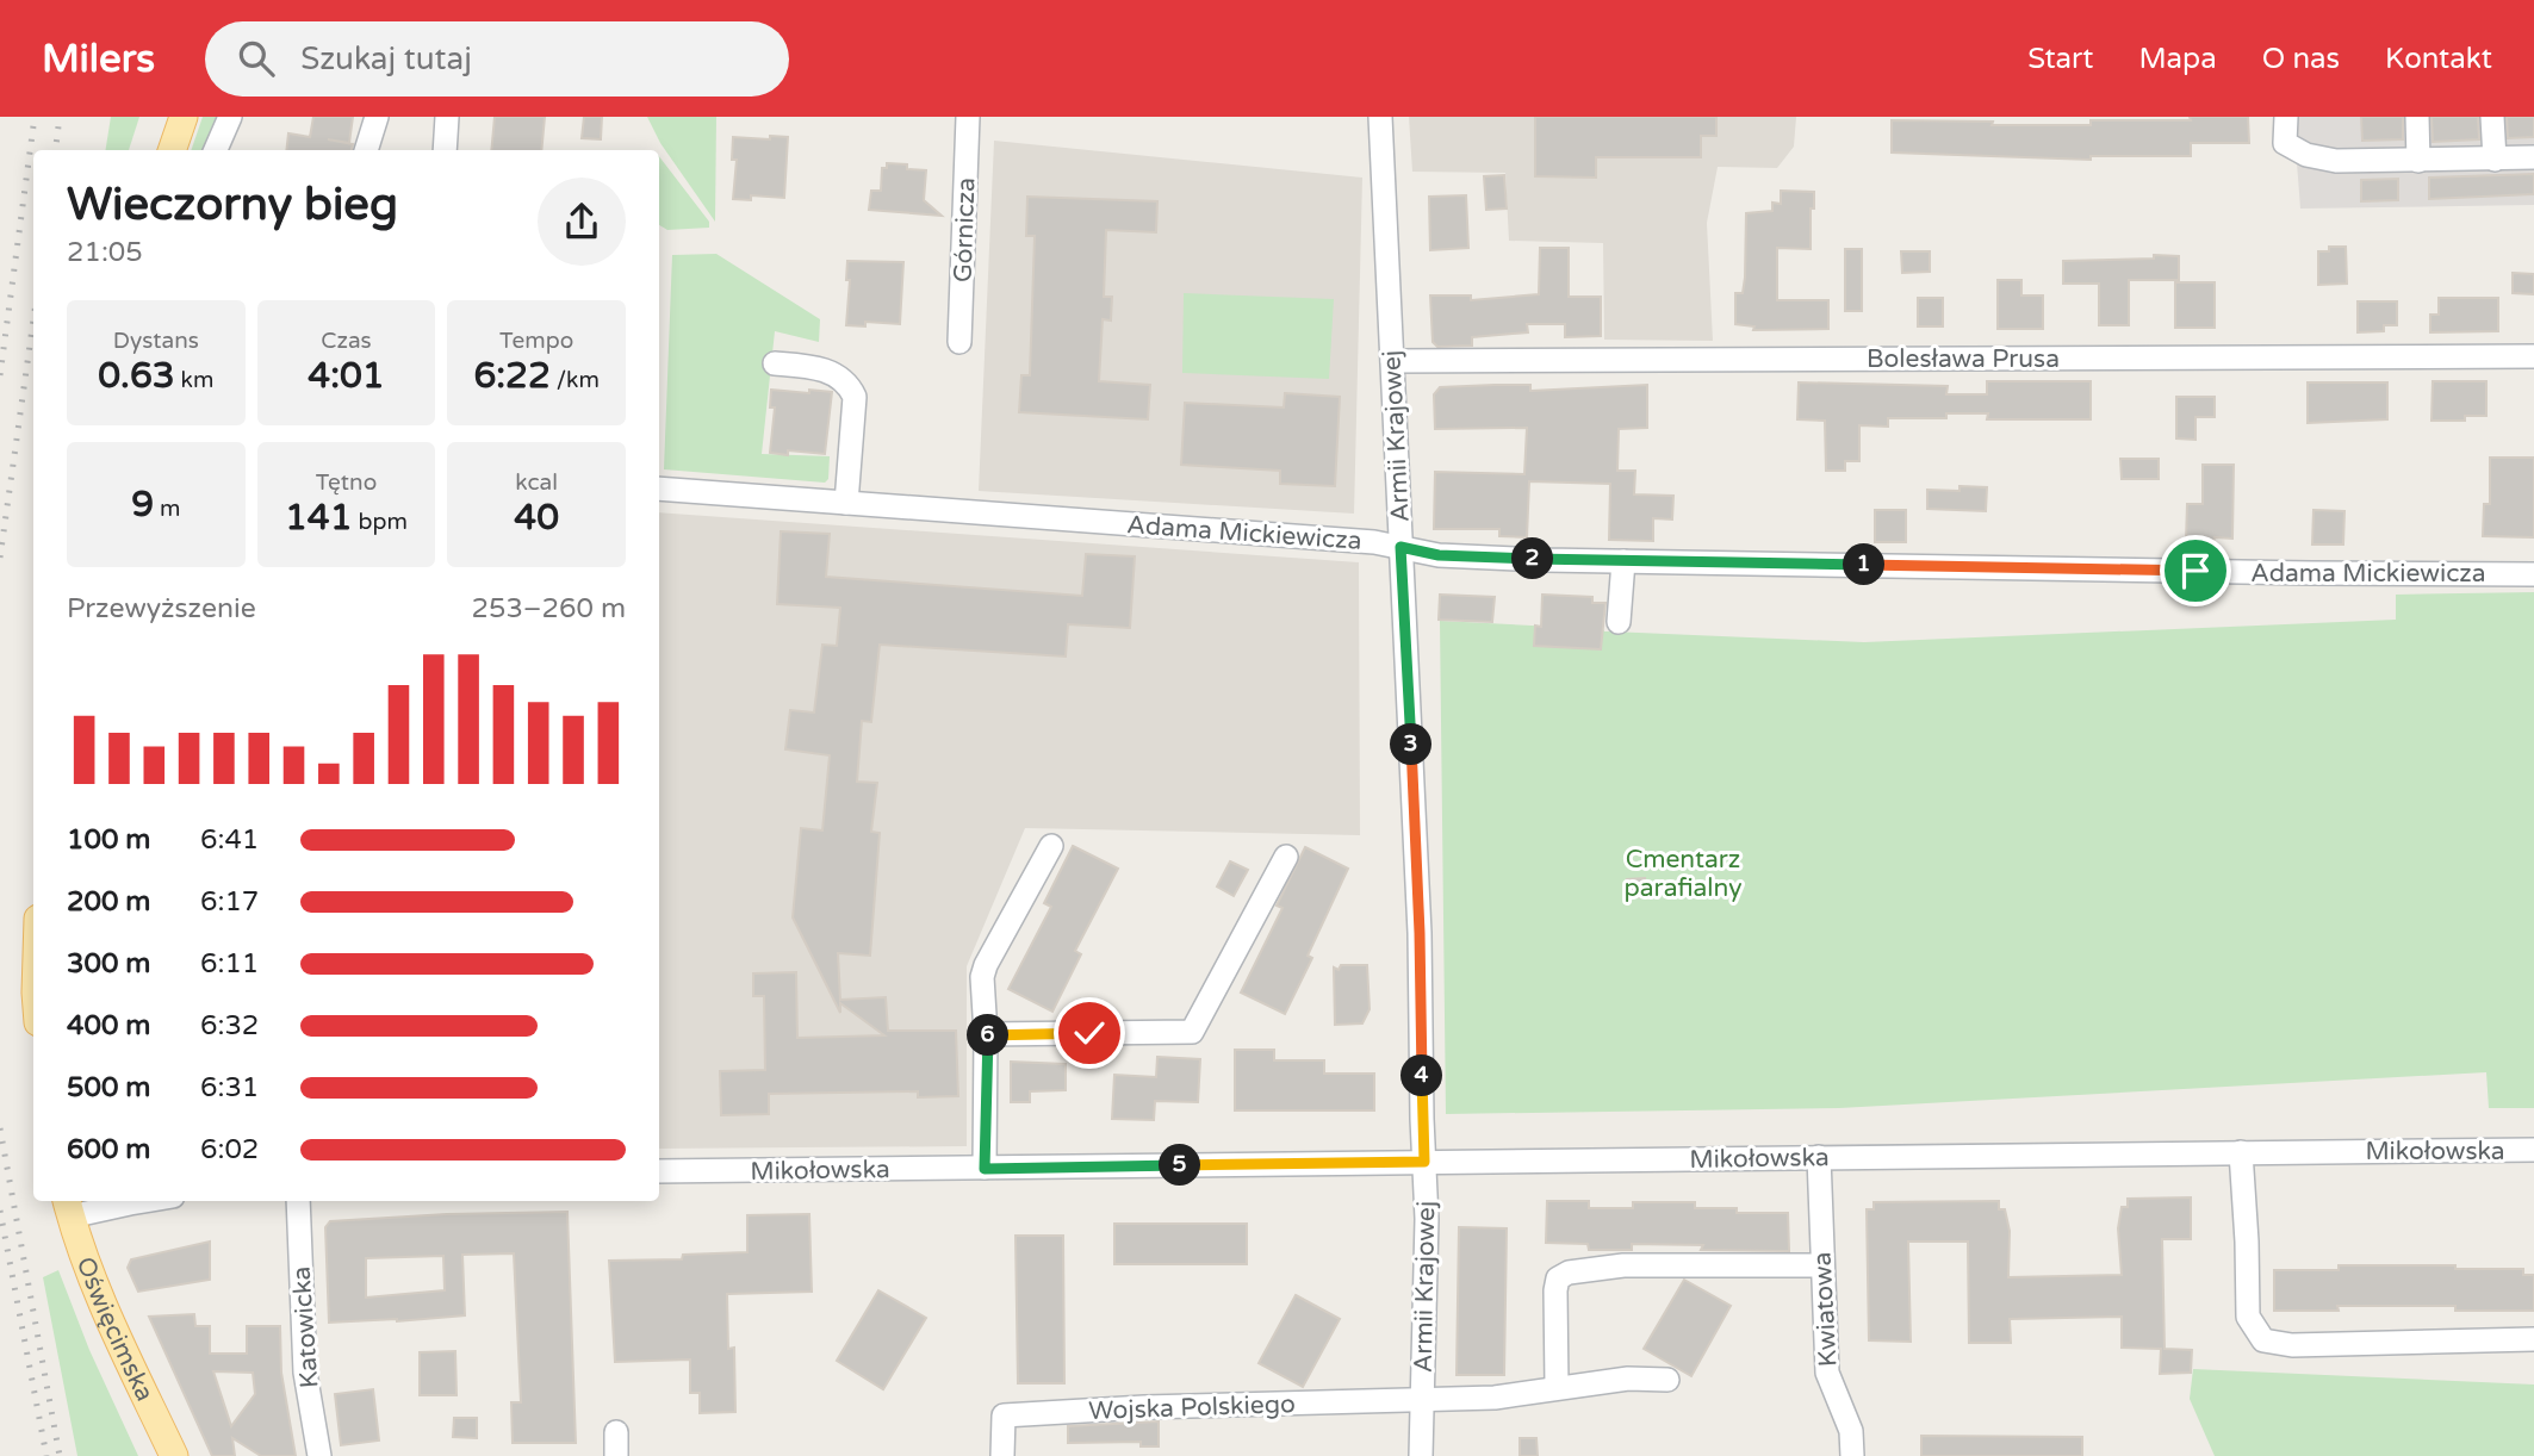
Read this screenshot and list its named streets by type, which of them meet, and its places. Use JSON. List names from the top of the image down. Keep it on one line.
{"streets":{"main road":["Oświęcimska"],"street":["Górnicza","Bolesława Prusa","Armii Krajowej","Adama Mickiewicza","Mikołowska","Kwiatowa","Katowicka","Wojska Polskiego"]},"crossings":[["Bolesława Prusa","Armii Krajowej"],["Armii Krajowej","Adama Mickiewicza"],["Armii Krajowej","Mikołowska"],["Armii Krajowej","Wojska Polskiego"],["Mikołowska","Kwiatowa"]],"parks":["Cmentarz parafialny"],"page":{"header":"Milers","search":"Szukaj tutaj","nav":["Start","Mapa","O nas","Kontakt"],"heading":["Wieczorny bieg","21:05"],"stats":[["Dystans","0.63 km"],["Czas","4:01"],["Tempo","6:22 /km"],["9 m"],["Tętno","141 bpm"],["kcal","40"]],"pins":["2","1","3","6","4","5"],"chart":["Przewyższenie","253–260 m"],"list":[{"name":"100 m","note":"6:41"},{"name":"200 m","note":"6:17"},{"name":"300 m","note":"6:11"},{"name":"400 m","note":"6:32"},{"name":"500 m","note":"6:31"},{"name":"600 m","note":"6:02"}]}}
